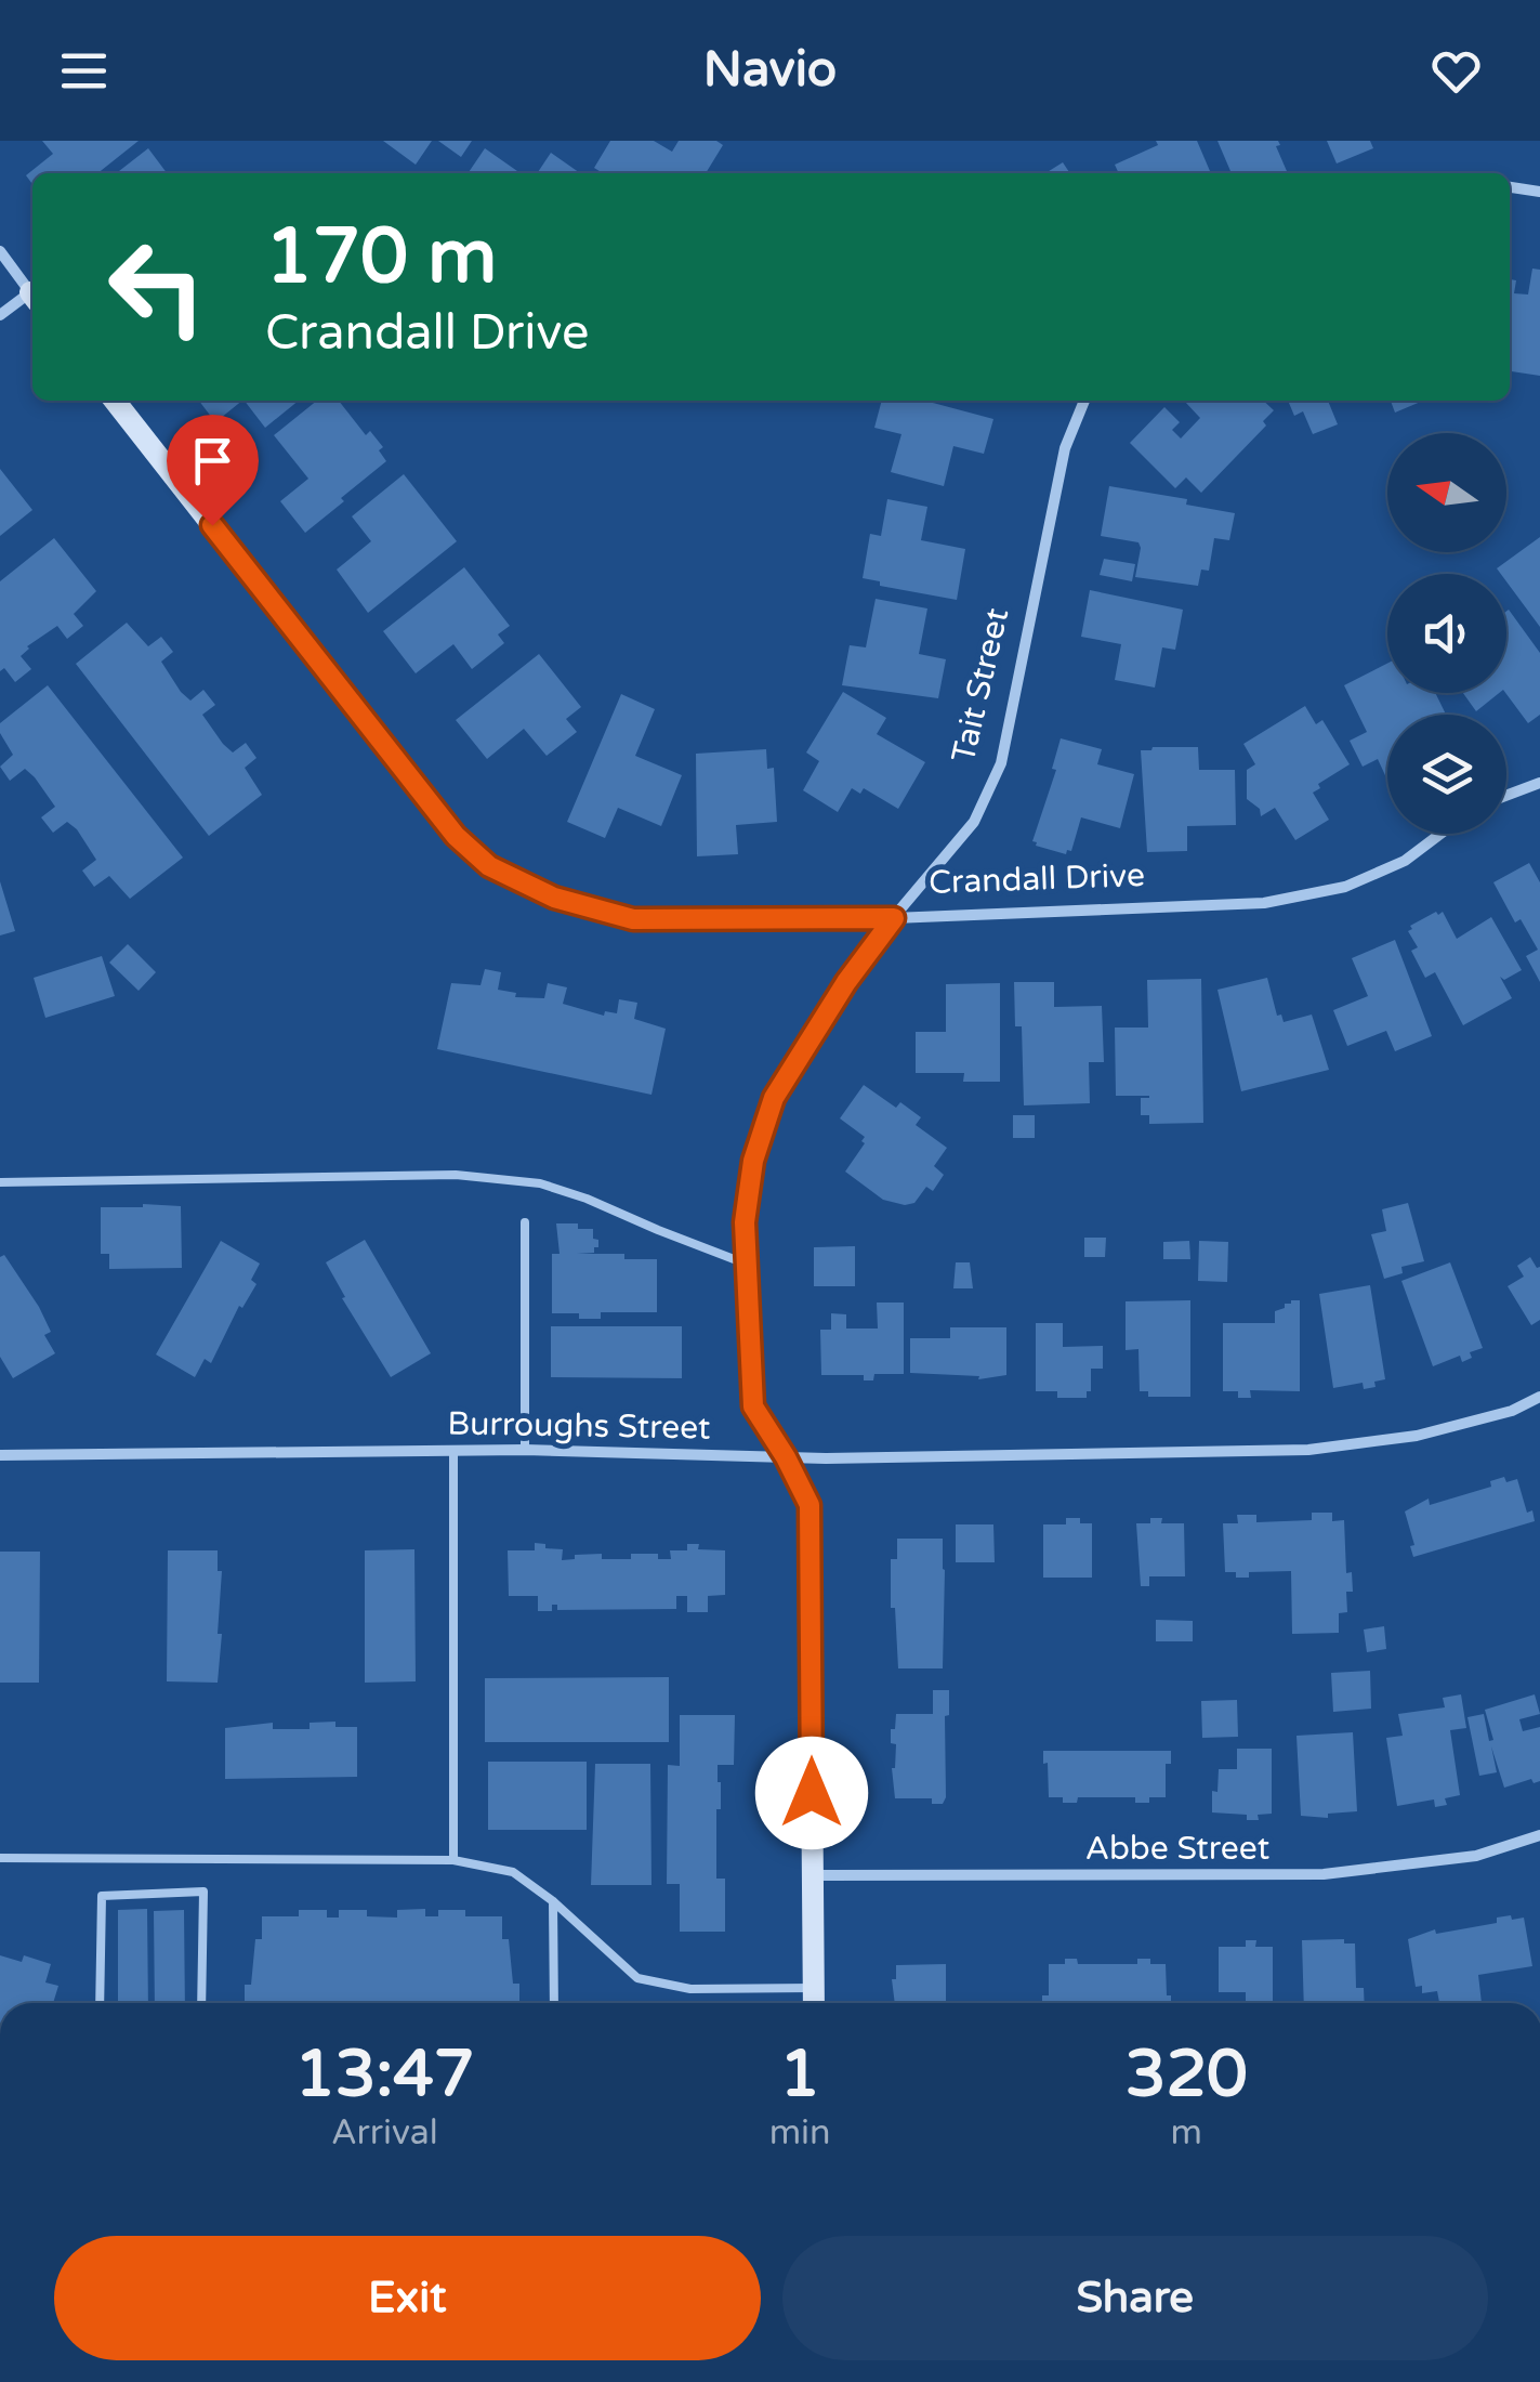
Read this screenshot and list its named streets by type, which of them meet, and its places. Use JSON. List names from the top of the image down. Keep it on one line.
{"streets":{"street":["Tait Street","Crandall Drive","Burroughs Street","Abbe Street"]},"crossings":[["Tait Street","Crandall Drive"],["Tait Street","Burroughs Street"],["Tait Street","Abbe Street"]],"north":"left","page":{"header":"Navio","turn":["170 m","Crandall Drive"],"eta":["13:47","Arrival","1","min","320","m"],"buttons":["Exit","Share"]}}
